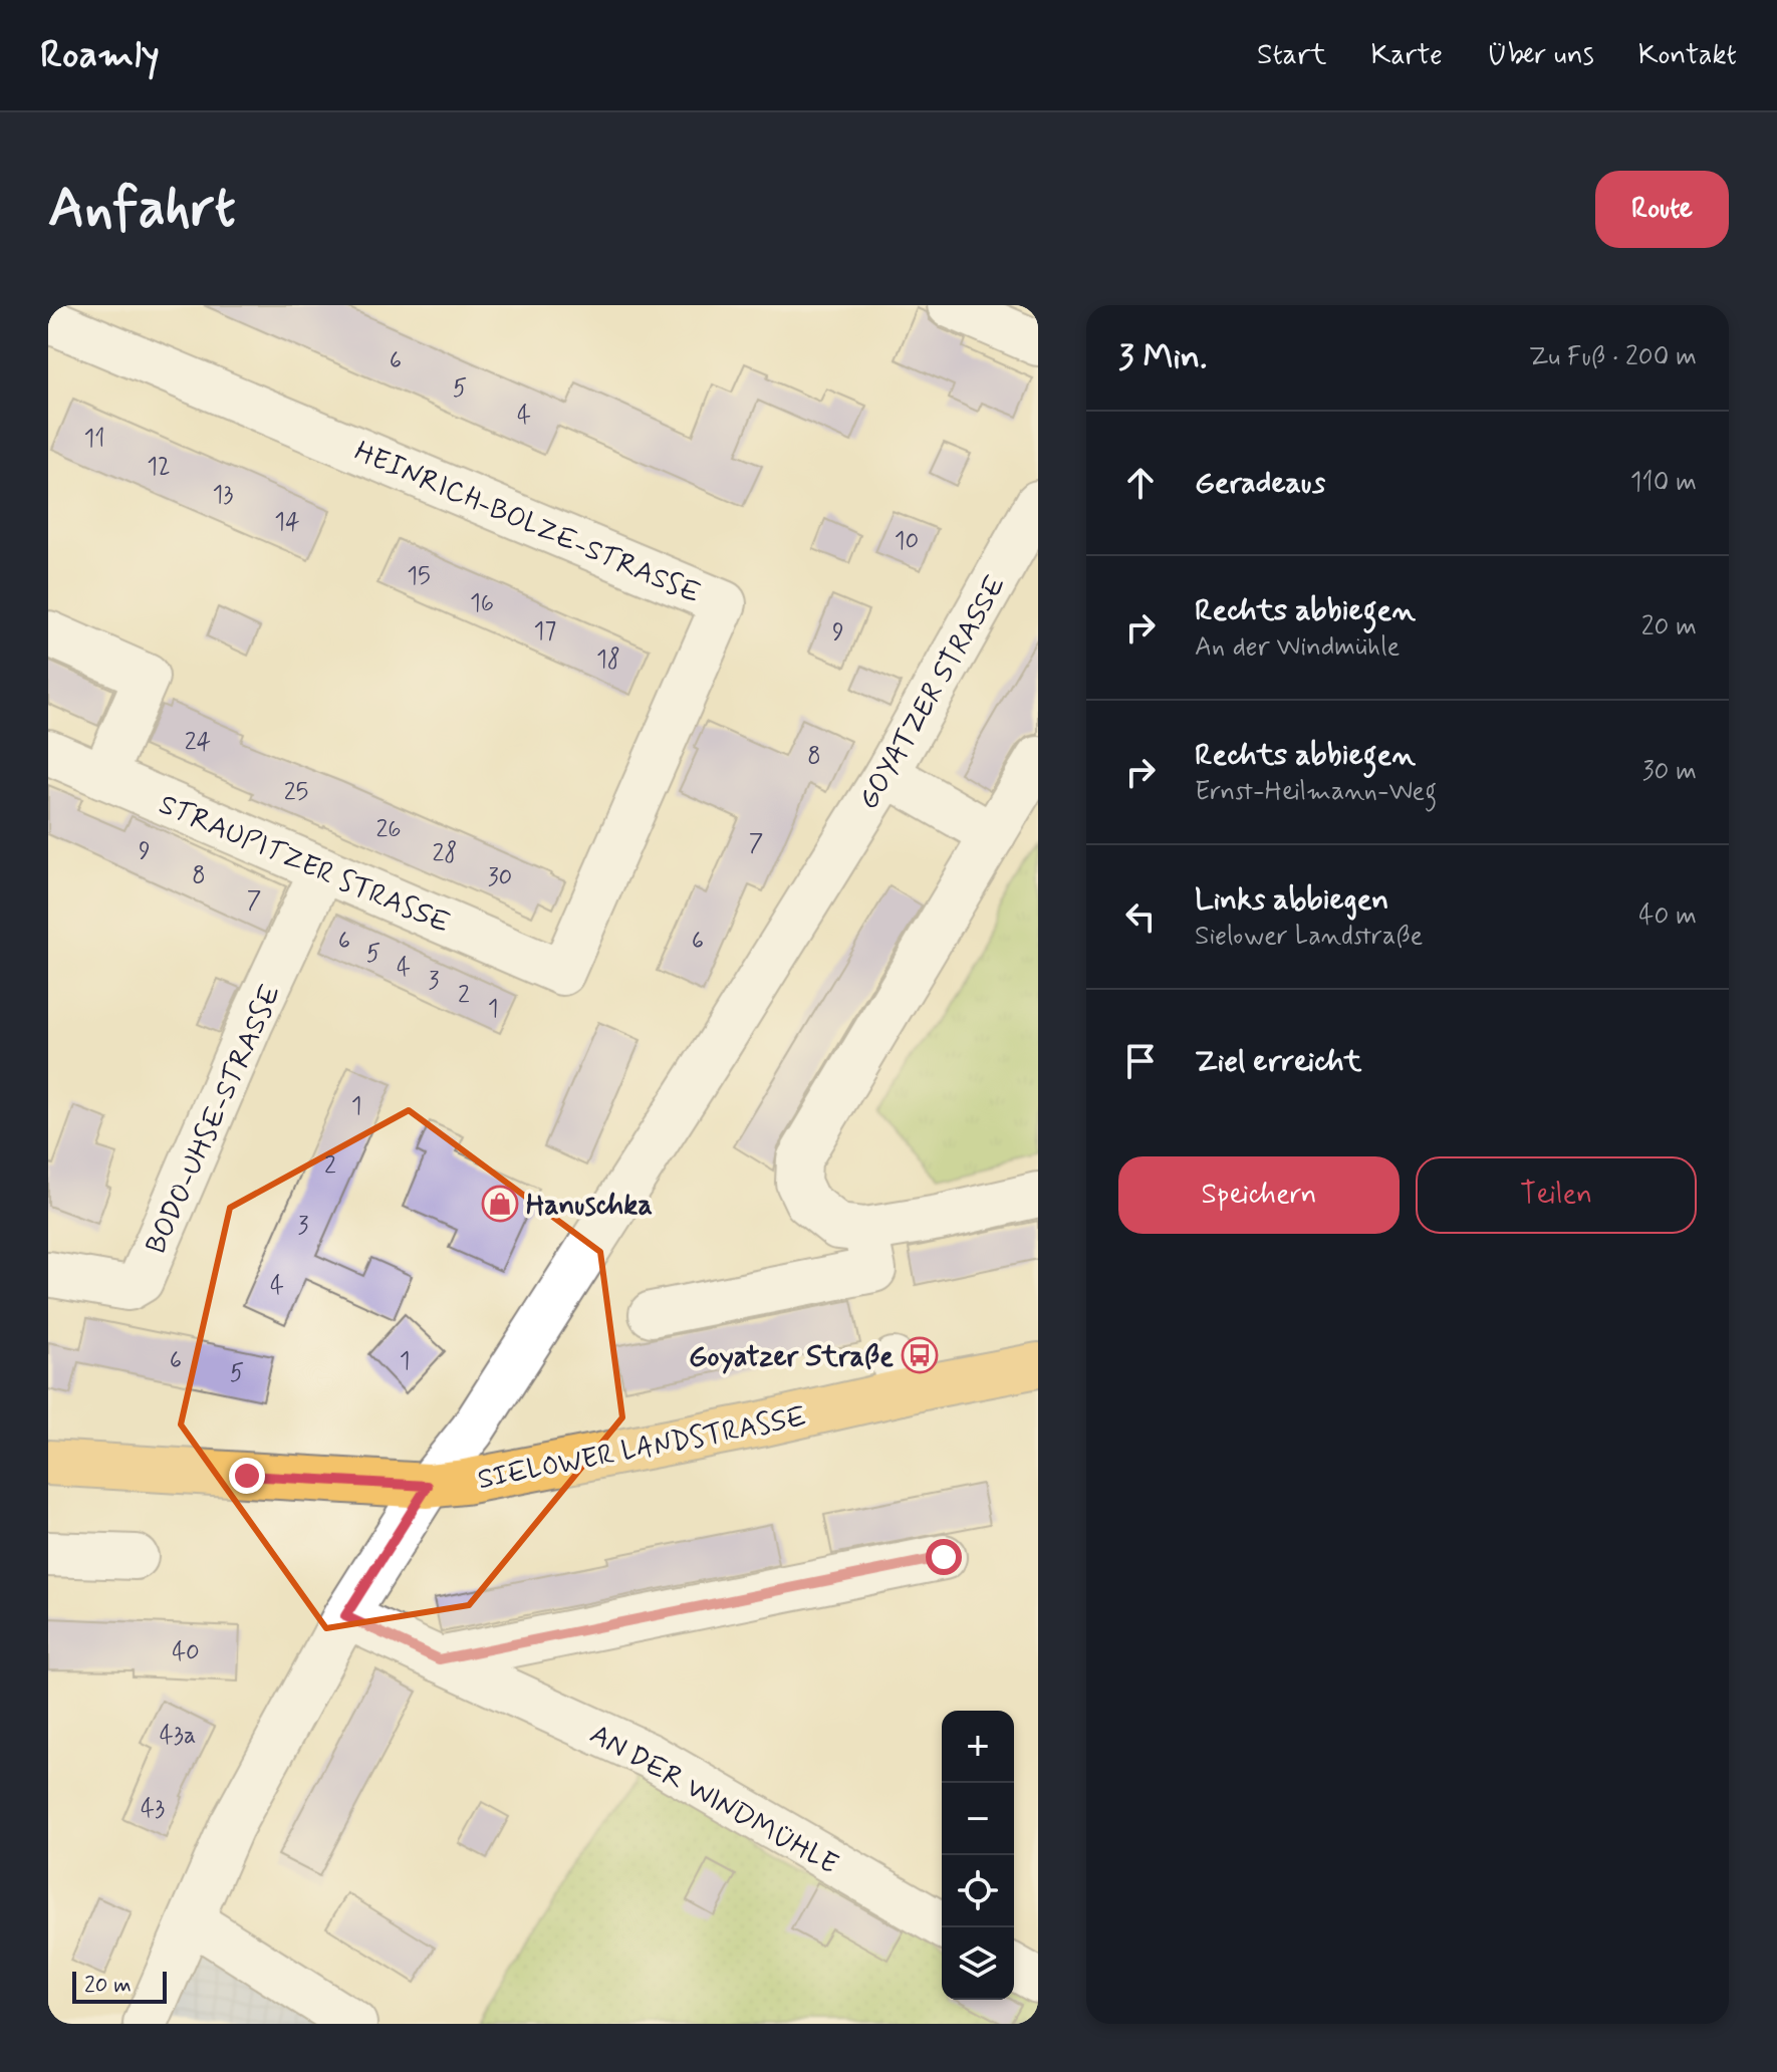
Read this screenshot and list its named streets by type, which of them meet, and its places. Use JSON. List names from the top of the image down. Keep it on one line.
{"streets":{"main road":["SIELOWER LANDSTRASSE"],"street":["HEINRICH-BOLZE-STRASSE","GOYATZER STRASSE","STRAUPITZER STRASSE","BODO-UHSE-STRASSE","AN DER WINDMÜHLE"]},"crossings":[["HEINRICH-BOLZE-STRASSE","STRAUPITZER STRASSE"],["GOYATZER STRASSE","SIELOWER LANDSTRASSE"],["GOYATZER STRASSE","AN DER WINDMÜHLE"],["STRAUPITZER STRASSE","BODO-UHSE-STRASSE"]],"places":{"shop":["Hanuschka"],"bus stop":["Goyatzer Straße"]},"house_numbers":["6","5","4","11","12","13","14","10","15","16","17","9","18","24","8","25","26","7","9","28","8","30","7","6","6","5","4","3","2","1","1","2","3","4","6","1","5","40","43a","43"],"scale_bar":"20 m","page":{"header":"Roamly","nav":["Start","Karte","Über uns","Kontakt"],"buttons":["Route",["Speichern","Teilen"]],"title":"Anfahrt","heading":["3 Min.","Zu Fuß · 200 m"],"list":[["Geradeaus","110 m"],["Rechts abbiegen","An der Windmühle","20 m"],["Rechts abbiegen","Ernst-Heilmann-Weg","30 m"],["Links abbiegen","Sielower Landstraße","40 m"],"Ziel erreicht"],"map_buttons":["+","−"],"scale":"20 m"}}
